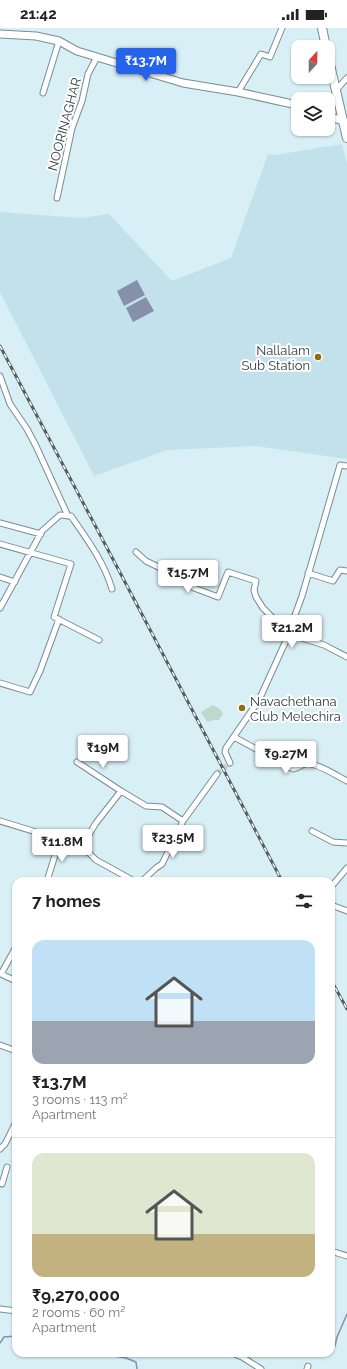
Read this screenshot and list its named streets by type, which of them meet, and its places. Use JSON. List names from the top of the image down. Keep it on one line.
{"streets":{"street":["NOORINAGHAR"]},"places":["Nallalam Sub Station","Navachethana Club Melechira"],"north":"top","page":{"status":"21:42","price":["₹13.7M","₹15.7M","₹21.2M","₹19M","₹9.27M","₹23.5M","₹11.8M"],"heading":"7 homes","list":[{"name":"₹13.7M","note":"3 rooms · 113 m² · Apartment"},{"name":"₹9,270,000","note":"2 rooms · 60 m² · Apartment"}]}}
